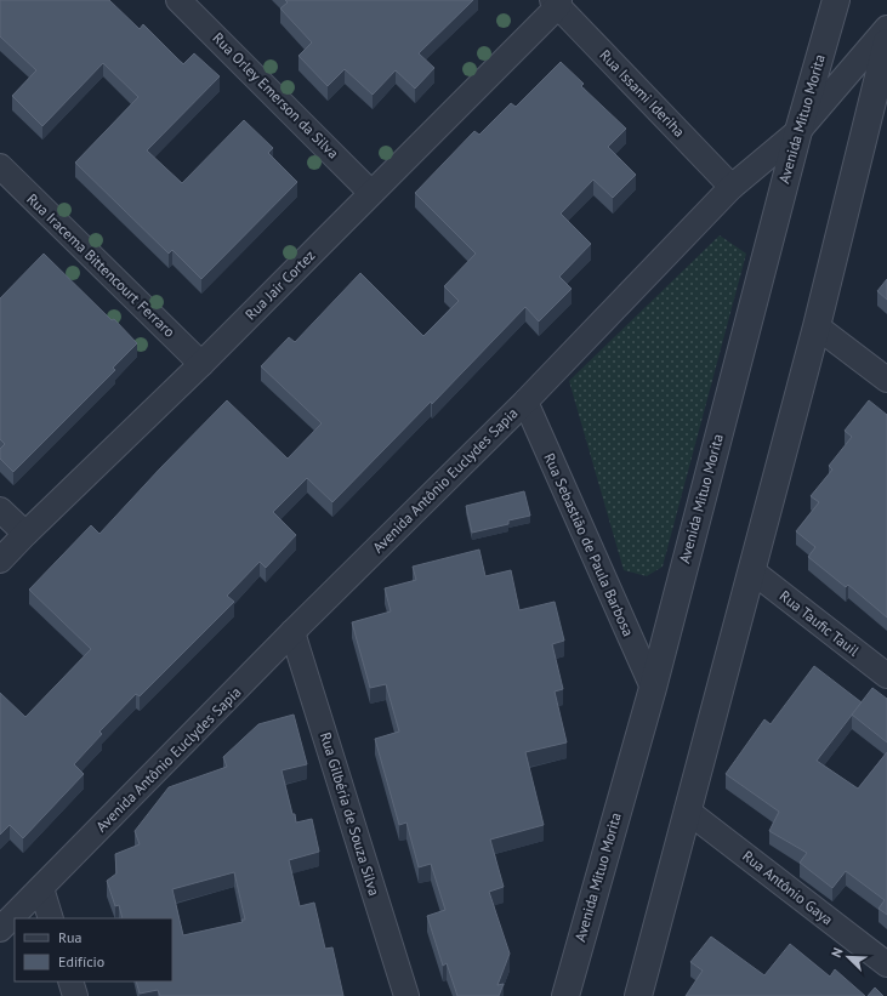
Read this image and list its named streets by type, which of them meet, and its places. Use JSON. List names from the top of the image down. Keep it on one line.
{"streets":{"street":["Rua Issami Ideriha","Rua Orley Emerson da Silva","Avenida Mituo Morita","Rua Iracema Bittencourt Ferraro","Rua Jair Cortez","Avenida Antônio Euclydes Sapia","Rua Sebastião de Paula Barbosa","Rua Taufic Tauil","Rua Gilbéria de Souza Silva","Rua Antônio Gaya"]},"crossings":[["Rua Issami Ideriha","Rua Jair Cortez"],["Rua Issami Ideriha","Avenida Antônio Euclydes Sapia"],["Rua Orley Emerson da Silva","Rua Jair Cortez"],["Avenida Mituo Morita","Avenida Antônio Euclydes Sapia"],["Avenida Mituo Morita","Rua Sebastião de Paula Barbosa"],["Rua Iracema Bittencourt Ferraro","Rua Jair Cortez"],["Avenida Antônio Euclydes Sapia","Rua Sebastião de Paula Barbosa"],["Avenida Antônio Euclydes Sapia","Rua Gilbéria de Souza Silva"]],"legend":["Rua","Edifício"],"north":"top left"}
